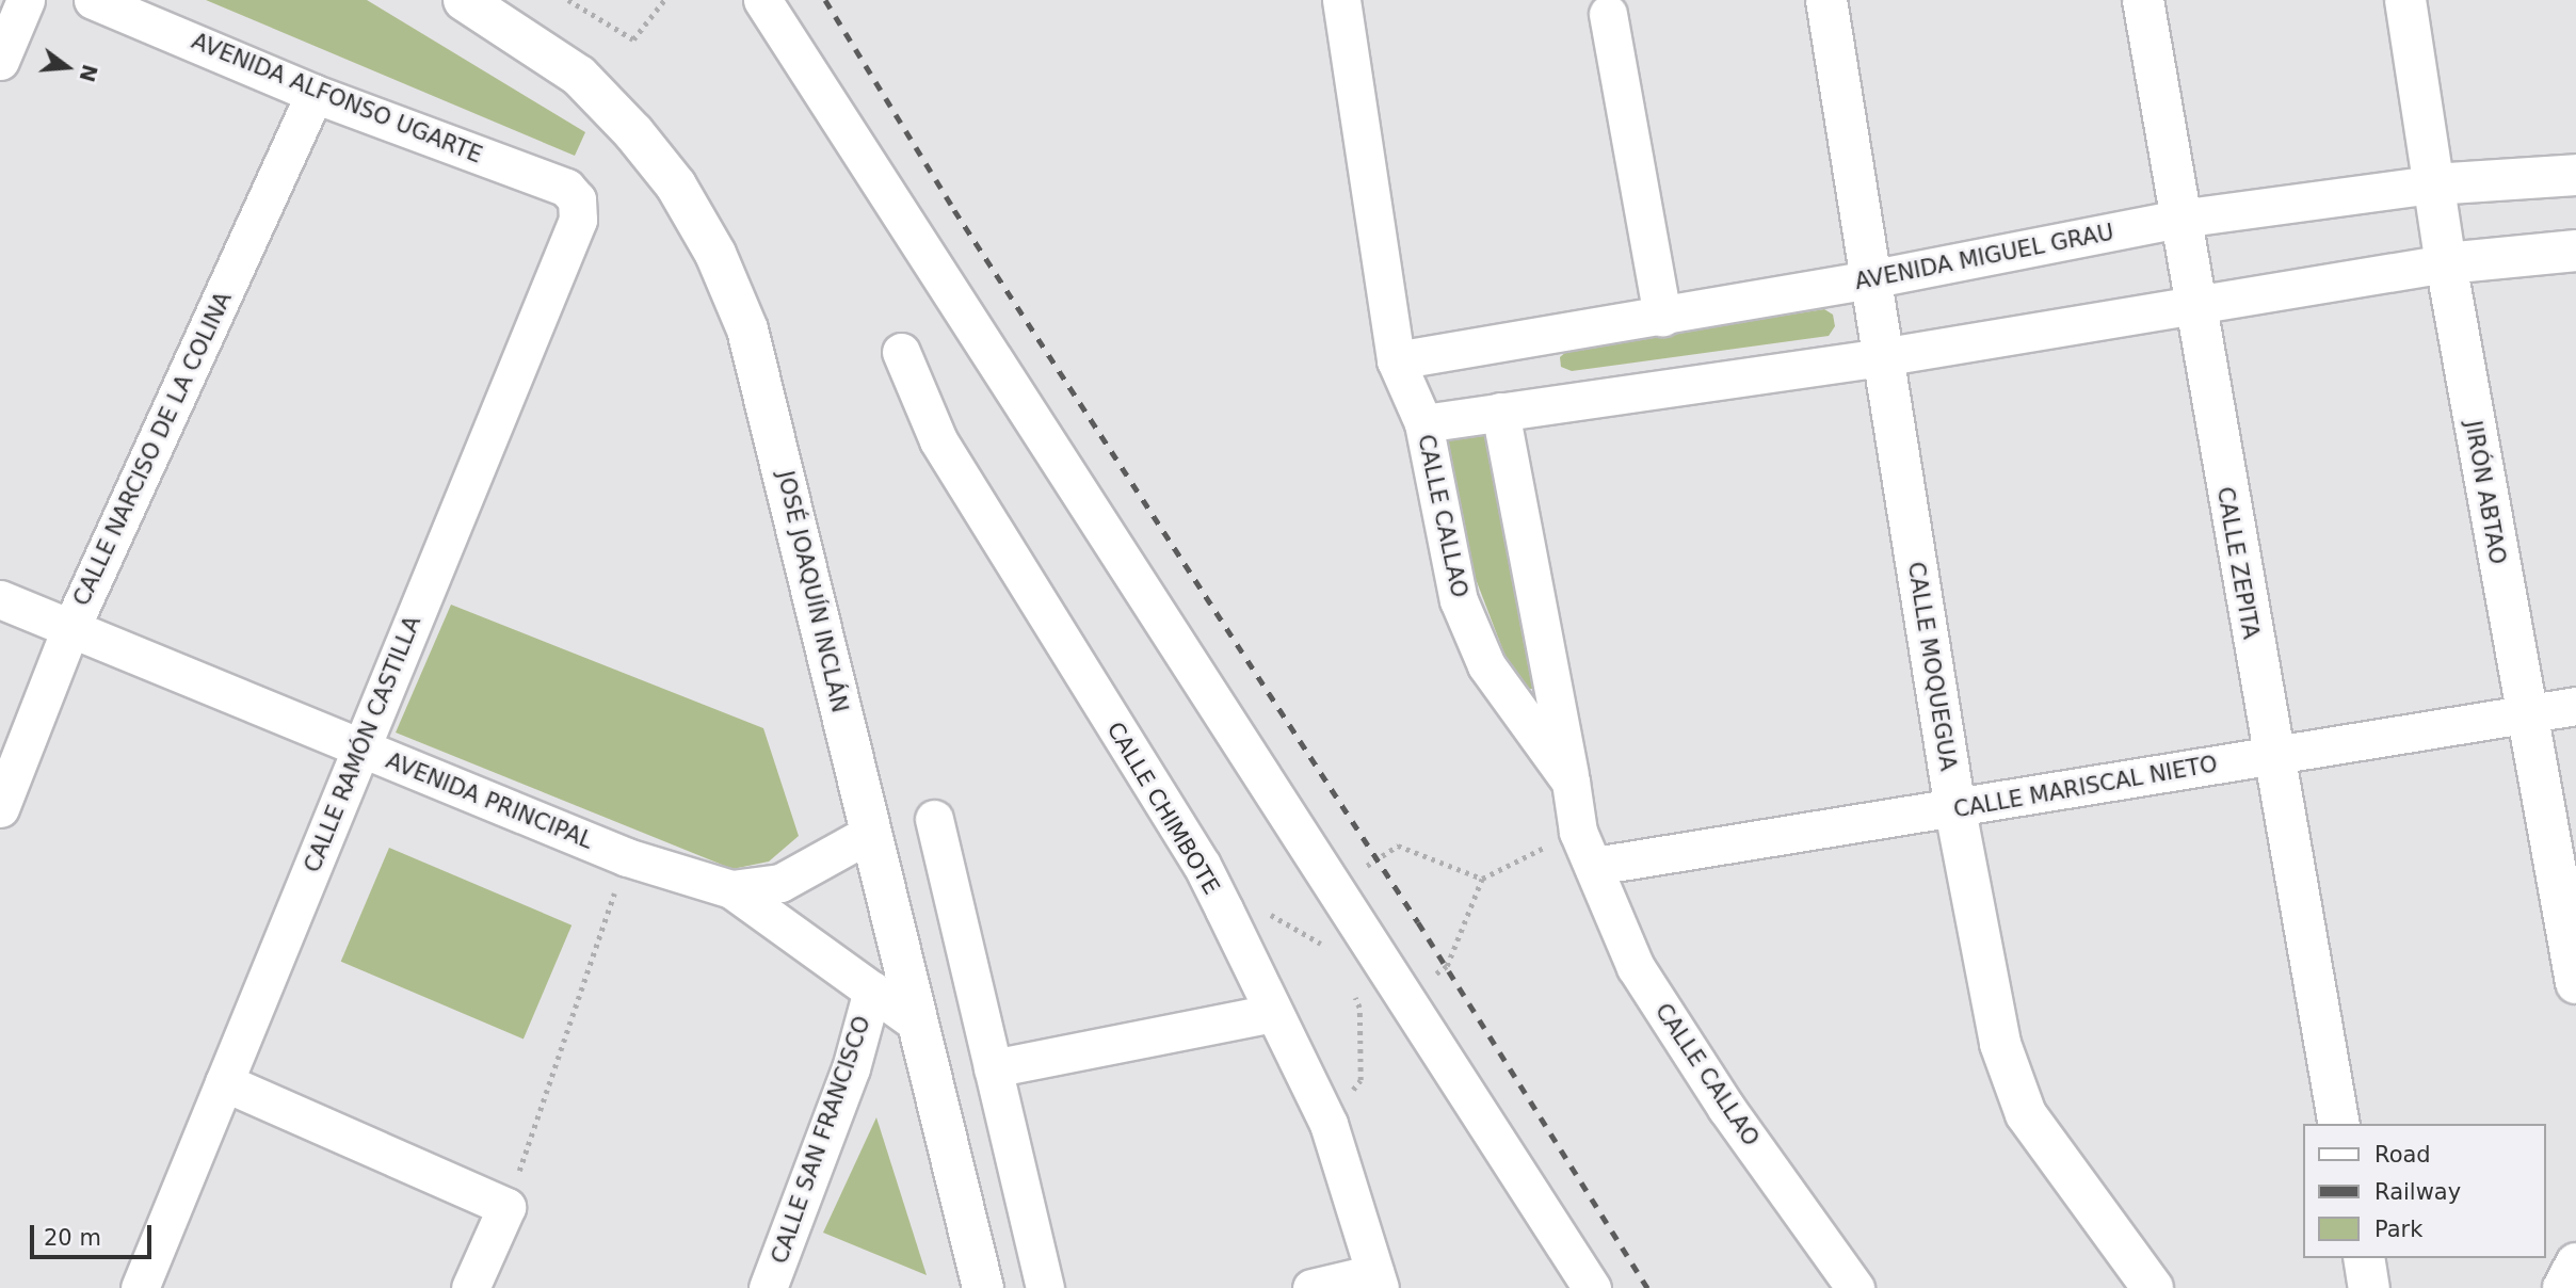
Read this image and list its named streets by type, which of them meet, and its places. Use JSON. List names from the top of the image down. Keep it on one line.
{"streets":{"street":["AVENIDA ALFONSO UGARTE","AVENIDA MIGUEL GRAU","CALLE NARCISO DE LA COLINA","JIRÓN ABTAO","CALLE CALLAO","CALLE ZEPITA","JOSÉ JOAQUÍN INCLÁN","CALLE MOQUEGUA","CALLE RAMÓN CASTILLA","CALLE MARISCAL NIETO","AVENIDA PRINCIPAL","CALLE CHIMBOTE","CALLE SAN FRANCISCO"]},"crossings":[["AVENIDA ALFONSO UGARTE","CALLE NARCISO DE LA COLINA"],["AVENIDA ALFONSO UGARTE","CALLE RAMÓN CASTILLA"],["AVENIDA MIGUEL GRAU","JIRÓN ABTAO"],["AVENIDA MIGUEL GRAU","CALLE CALLAO"],["AVENIDA MIGUEL GRAU","CALLE ZEPITA"],["AVENIDA MIGUEL GRAU","CALLE MOQUEGUA"],["CALLE NARCISO DE LA COLINA","AVENIDA PRINCIPAL"],["JIRÓN ABTAO","CALLE MARISCAL NIETO"],["CALLE CALLAO","CALLE MARISCAL NIETO"],["CALLE ZEPITA","CALLE MARISCAL NIETO"],["JOSÉ JOAQUÍN INCLÁN","AVENIDA PRINCIPAL"],["CALLE MOQUEGUA","CALLE MARISCAL NIETO"],["CALLE RAMÓN CASTILLA","AVENIDA PRINCIPAL"],["AVENIDA PRINCIPAL","CALLE SAN FRANCISCO"]],"legend":["Road","Railway","Park"],"scale_bar":"20 m","north":"right"}
